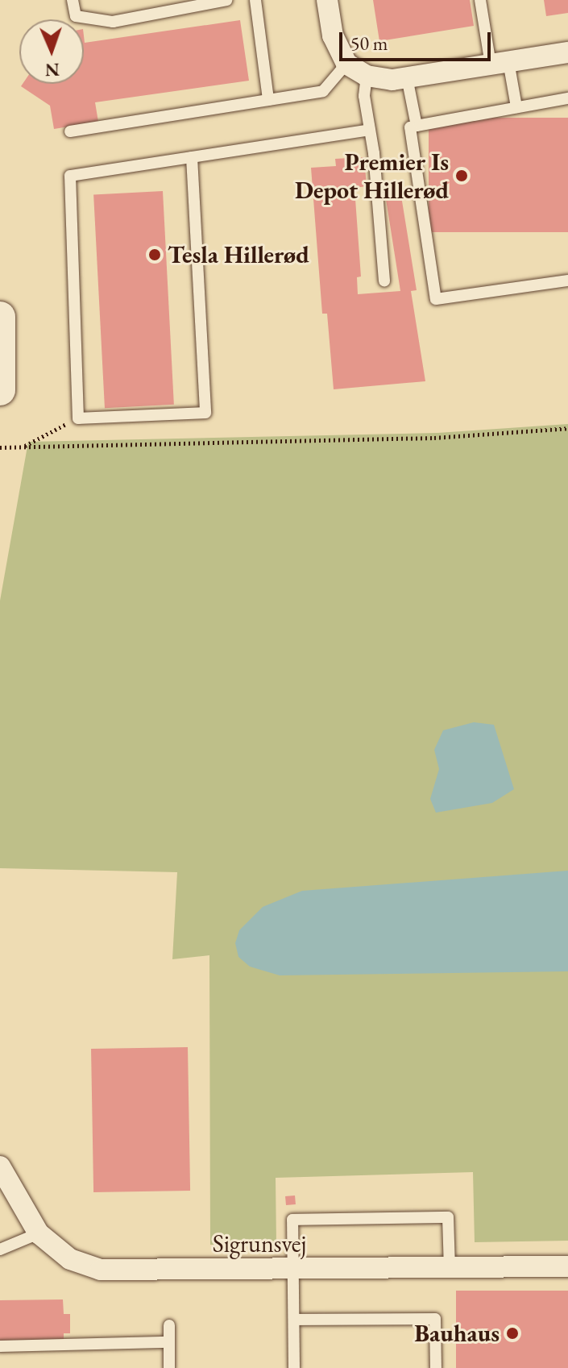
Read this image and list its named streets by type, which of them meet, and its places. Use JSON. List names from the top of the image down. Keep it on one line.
{"streets":{"street":["Sigrunsvej"]},"places":["Premier Is Depot Hillerød","Tesla Hillerød","Bauhaus"],"scale_bar":"50 m","north":"bottom"}
